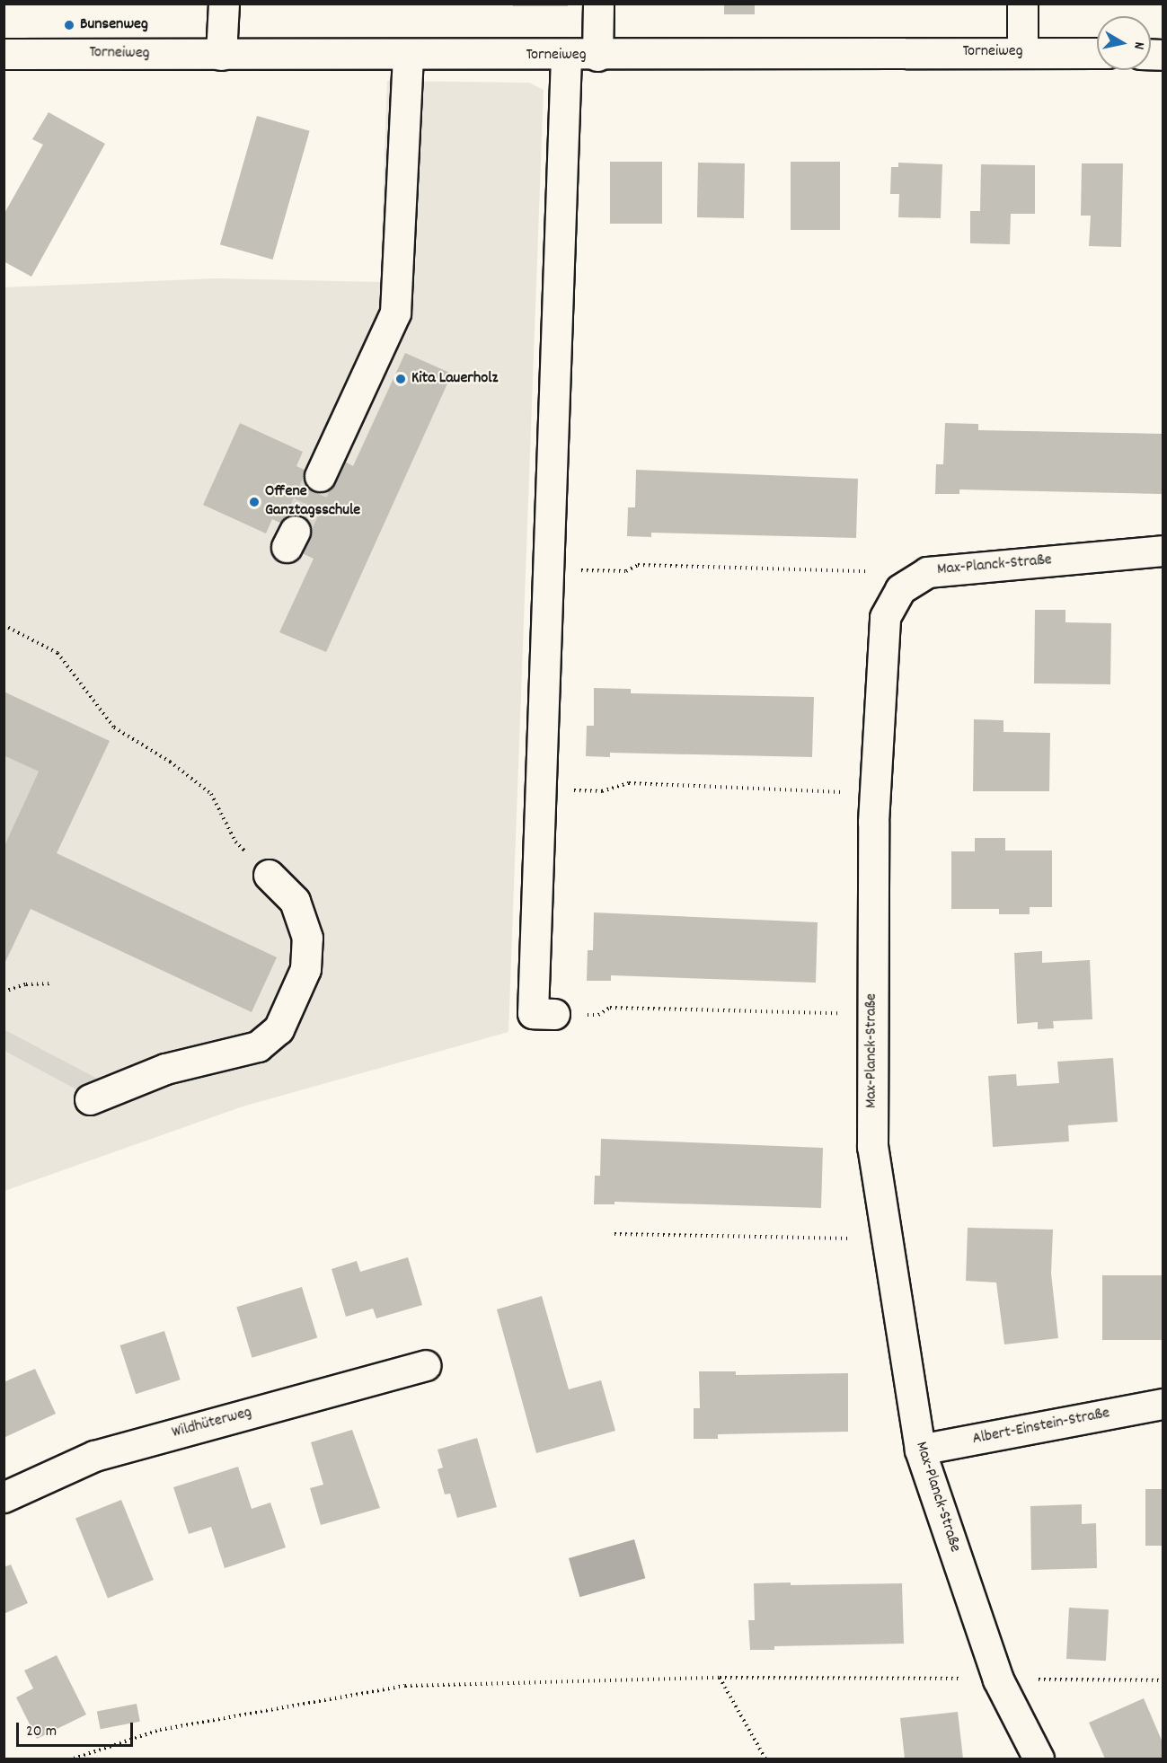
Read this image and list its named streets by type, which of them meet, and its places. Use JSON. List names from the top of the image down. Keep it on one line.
{"streets":{"street":["Torneiweg","Max-Planck-Straße","Wildhüterweg","Albert-Einstein-Straße"]},"crossings":[["Max-Planck-Straße","Albert-Einstein-Straße"]],"places":["Bunsenweg","Kita Lauerholz","Offene Ganztagsschule"],"scale_bar":"20 m","north":"right"}
